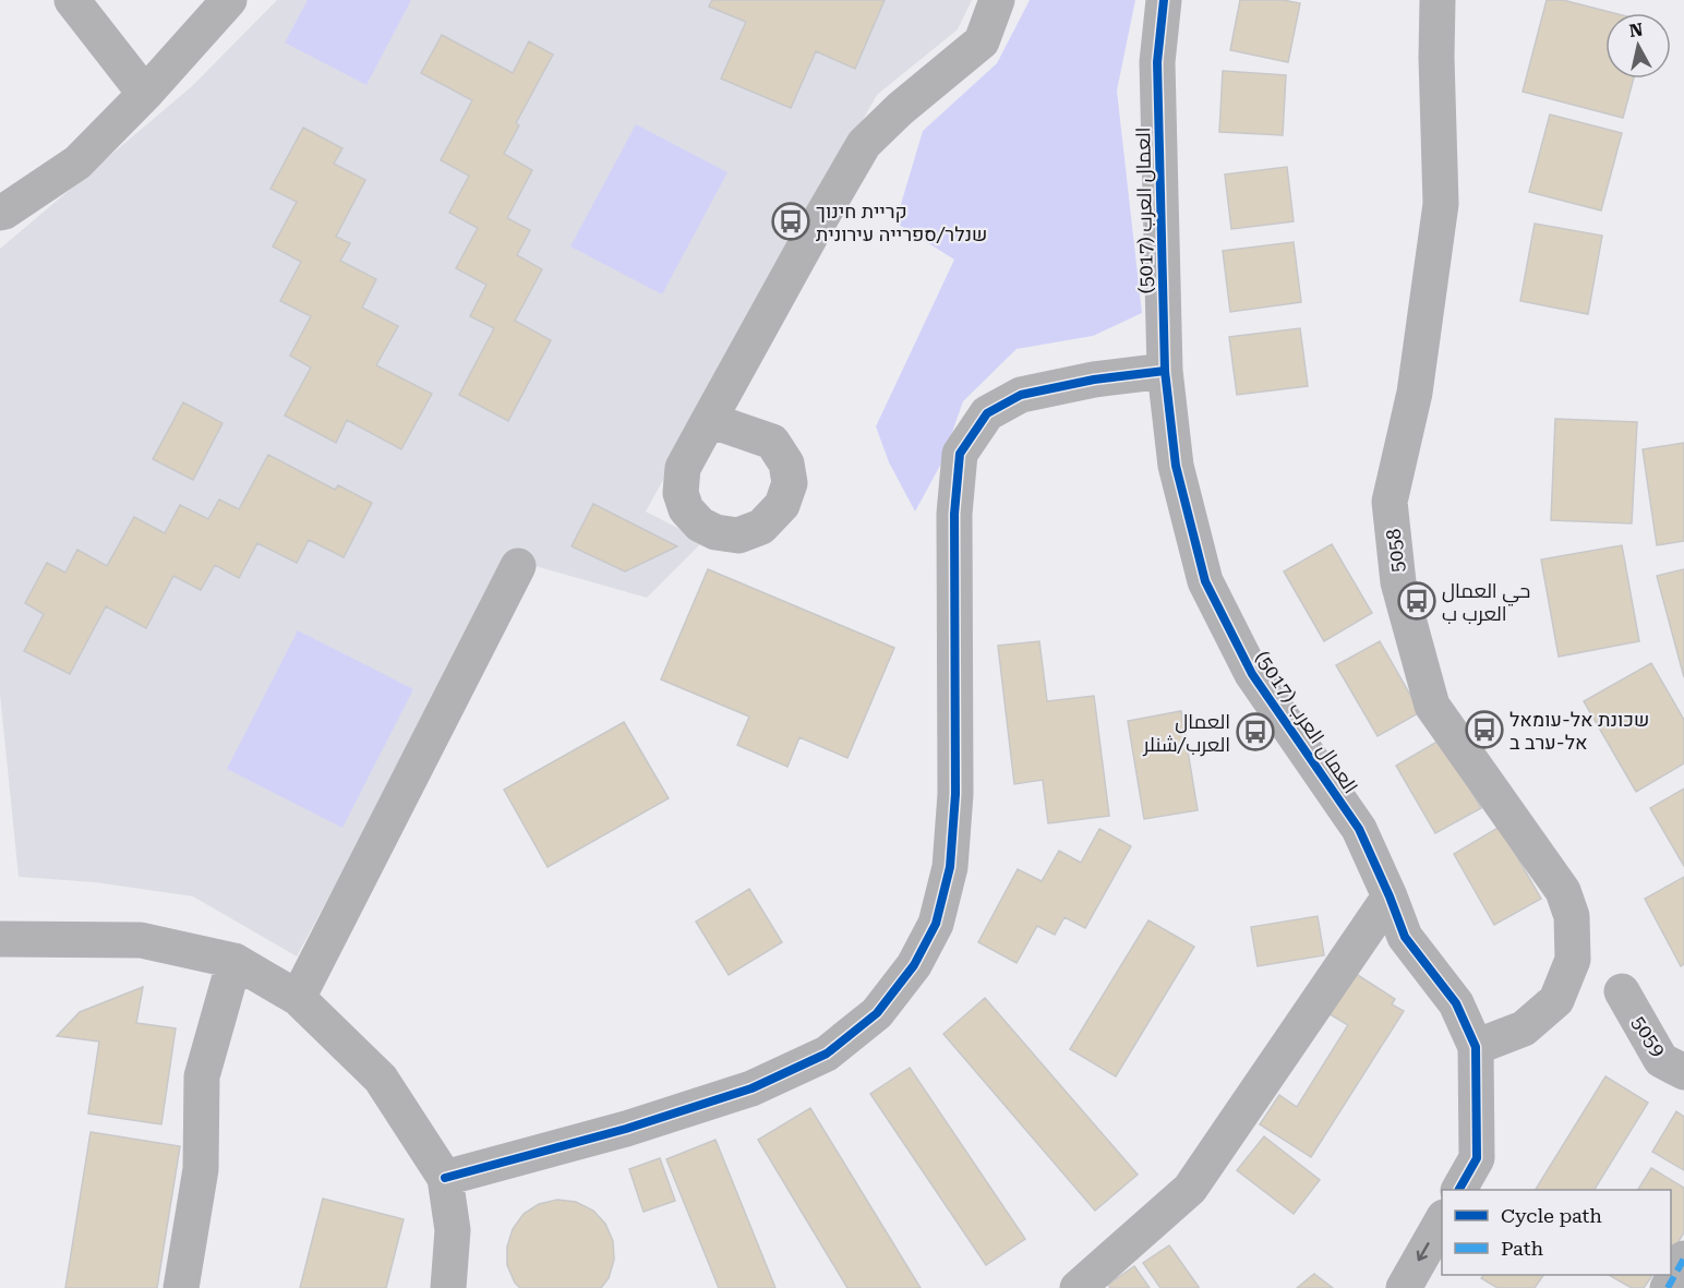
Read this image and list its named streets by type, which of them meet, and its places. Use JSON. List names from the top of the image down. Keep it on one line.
{"streets":{"street":["العمال العرب (5017)","5058","5059"]},"crossings":[["العمال العرب (5017)","5058"]],"places":{"bus stop":["קריית חינוך שנלר/ספרייה עירונית","حي العمال العرب ب","שכונת אל-עומאל אל-ערב ב","العمال العرب/شنلر"]},"legend":["Cycle path","Path"],"north":"top"}
